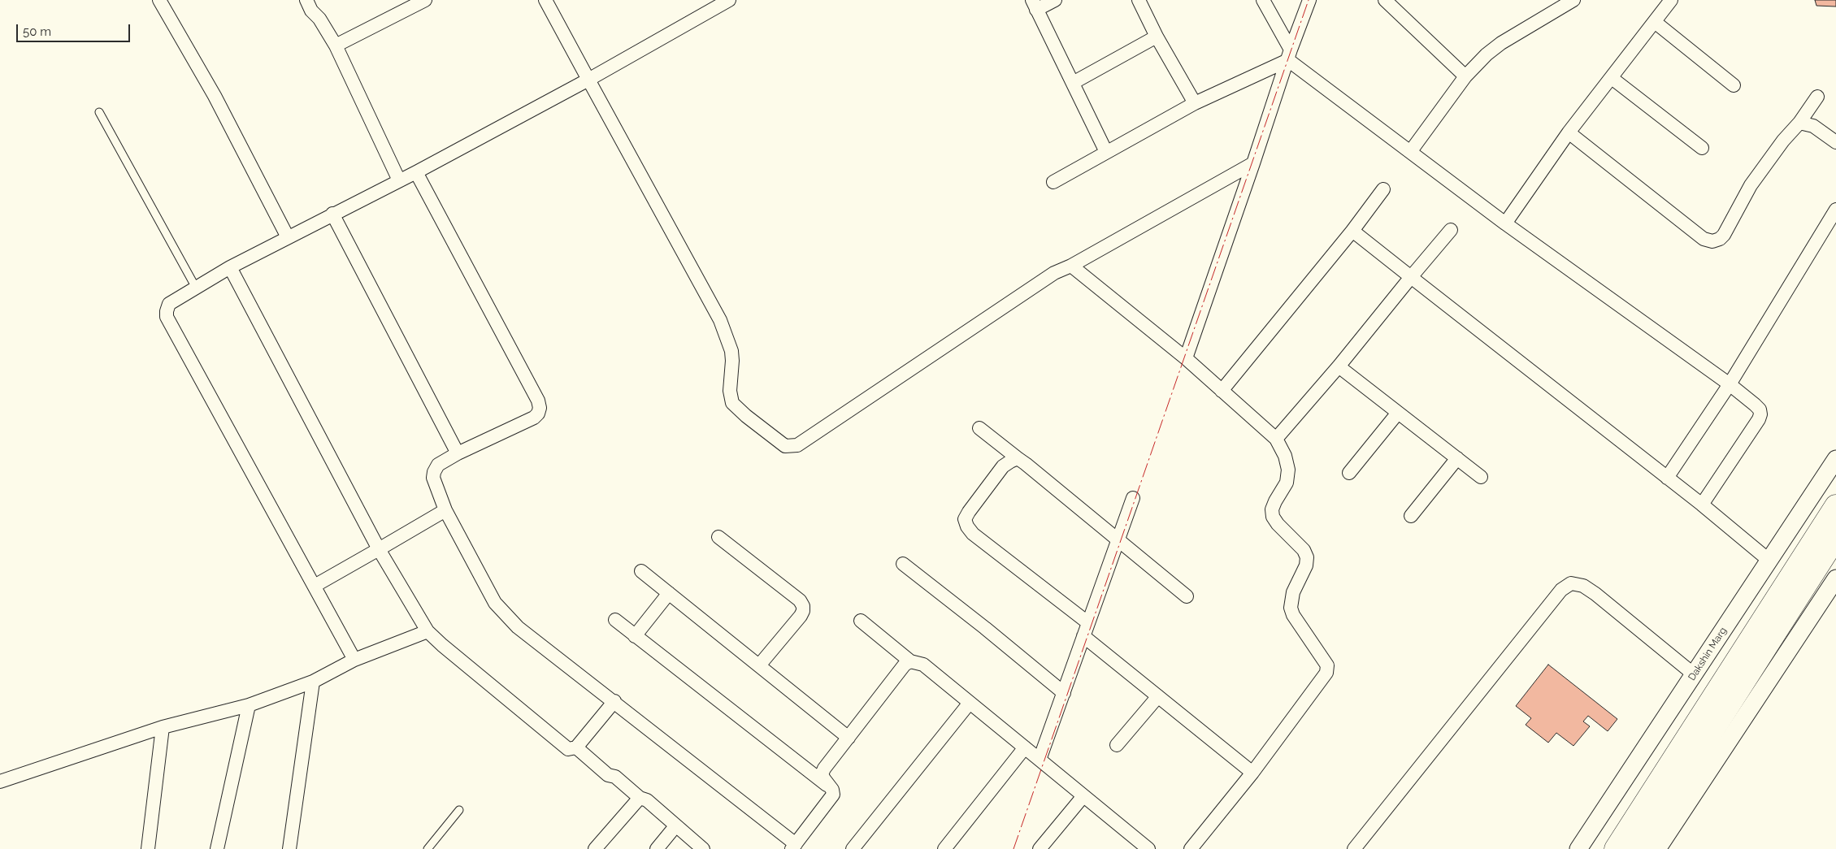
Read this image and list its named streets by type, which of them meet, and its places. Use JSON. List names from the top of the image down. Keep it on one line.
{"streets":{"street":["Dakshin Marg"]},"scale_bar":"50 m"}
